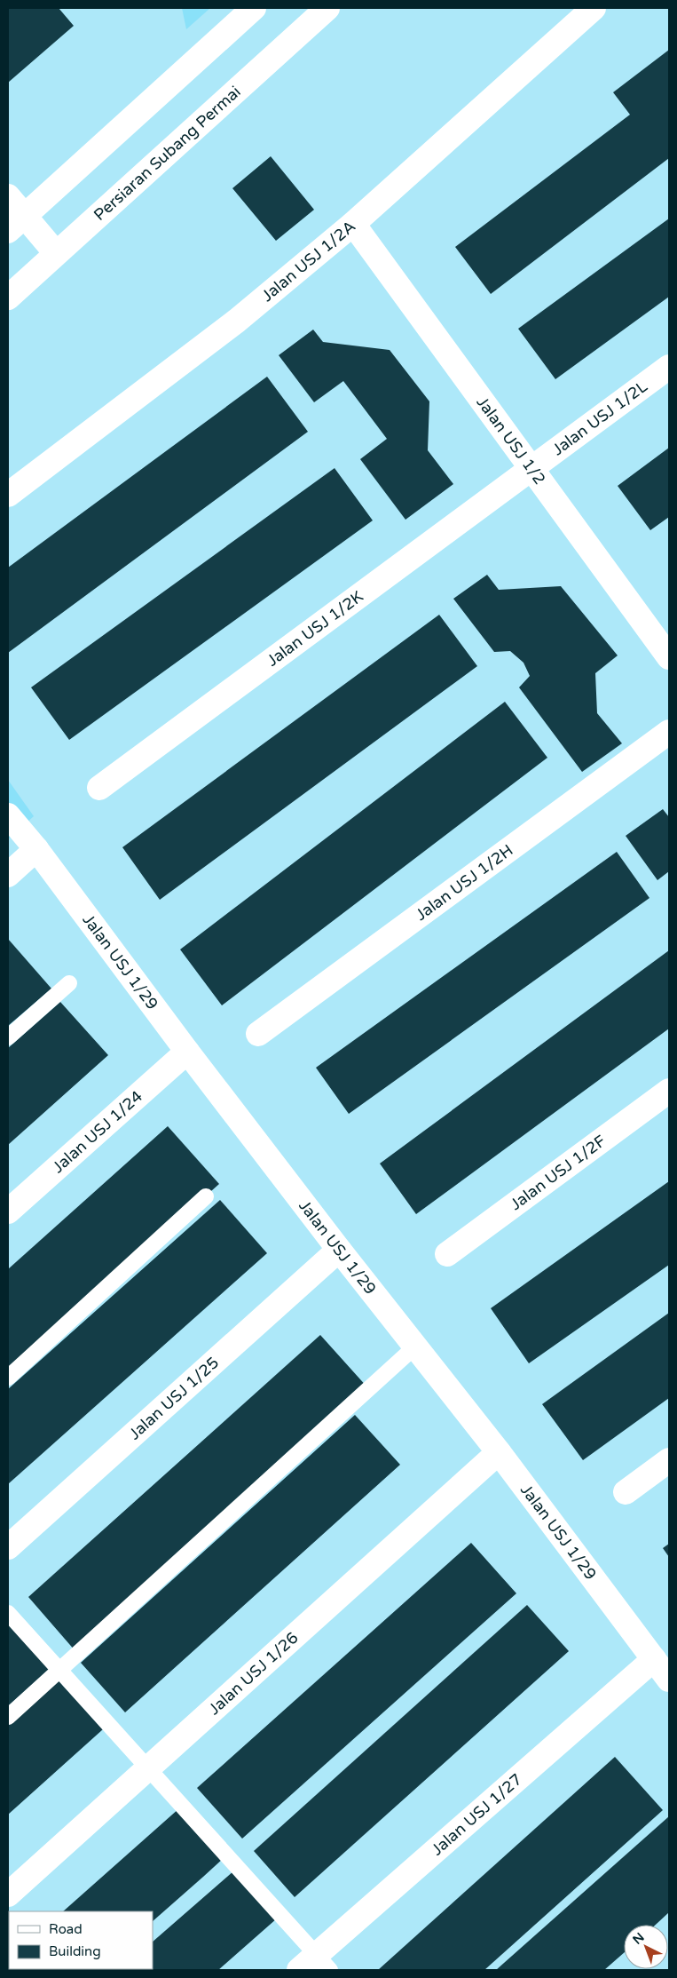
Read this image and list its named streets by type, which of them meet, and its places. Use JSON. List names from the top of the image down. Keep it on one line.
{"streets":{"street":["Persiaran Subang Permai","Jalan USJ 1/2A","Jalan USJ 1/2L","Jalan USJ 1/2","Jalan USJ 1/2K","Jalan USJ 1/2H","Jalan USJ 1/29","Jalan USJ 1/24","Jalan USJ 1/2F","Jalan USJ 1/25","Jalan USJ 1/26","Jalan USJ 1/27"]},"crossings":[["Jalan USJ 1/2A","Jalan USJ 1/2"],["Jalan USJ 1/2L","Jalan USJ 1/2"],["Jalan USJ 1/2L","Jalan USJ 1/2K"],["Jalan USJ 1/2","Jalan USJ 1/2K"],["Jalan USJ 1/29","Jalan USJ 1/24"],["Jalan USJ 1/29","Jalan USJ 1/25"],["Jalan USJ 1/29","Jalan USJ 1/26"],["Jalan USJ 1/29","Jalan USJ 1/27"]],"legend":["Road","Building"],"north":"top left"}
